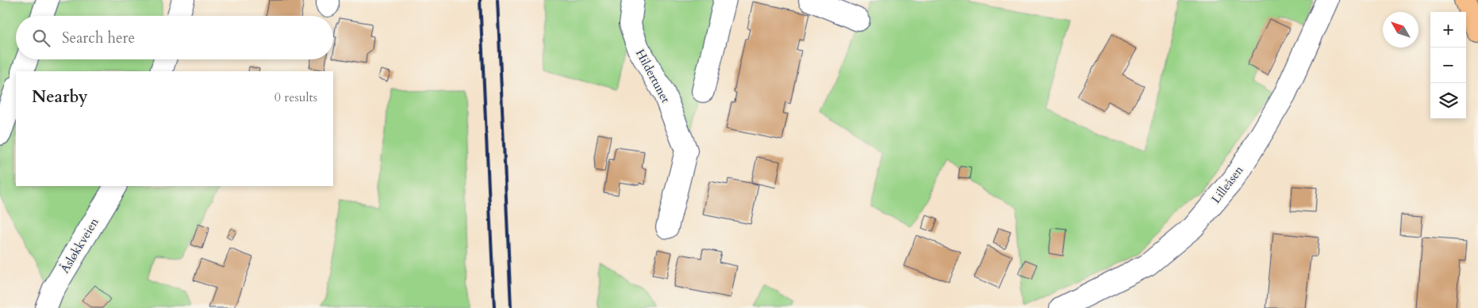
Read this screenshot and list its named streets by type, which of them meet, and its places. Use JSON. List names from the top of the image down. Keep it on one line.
{"streets":{"street":["Hildertunet","Lilleåsen","Åsløkkveien"]},"north":"top left","page":{"map_buttons":["+","−"],"search":"Search here","heading":["Nearby","0 results"]}}
